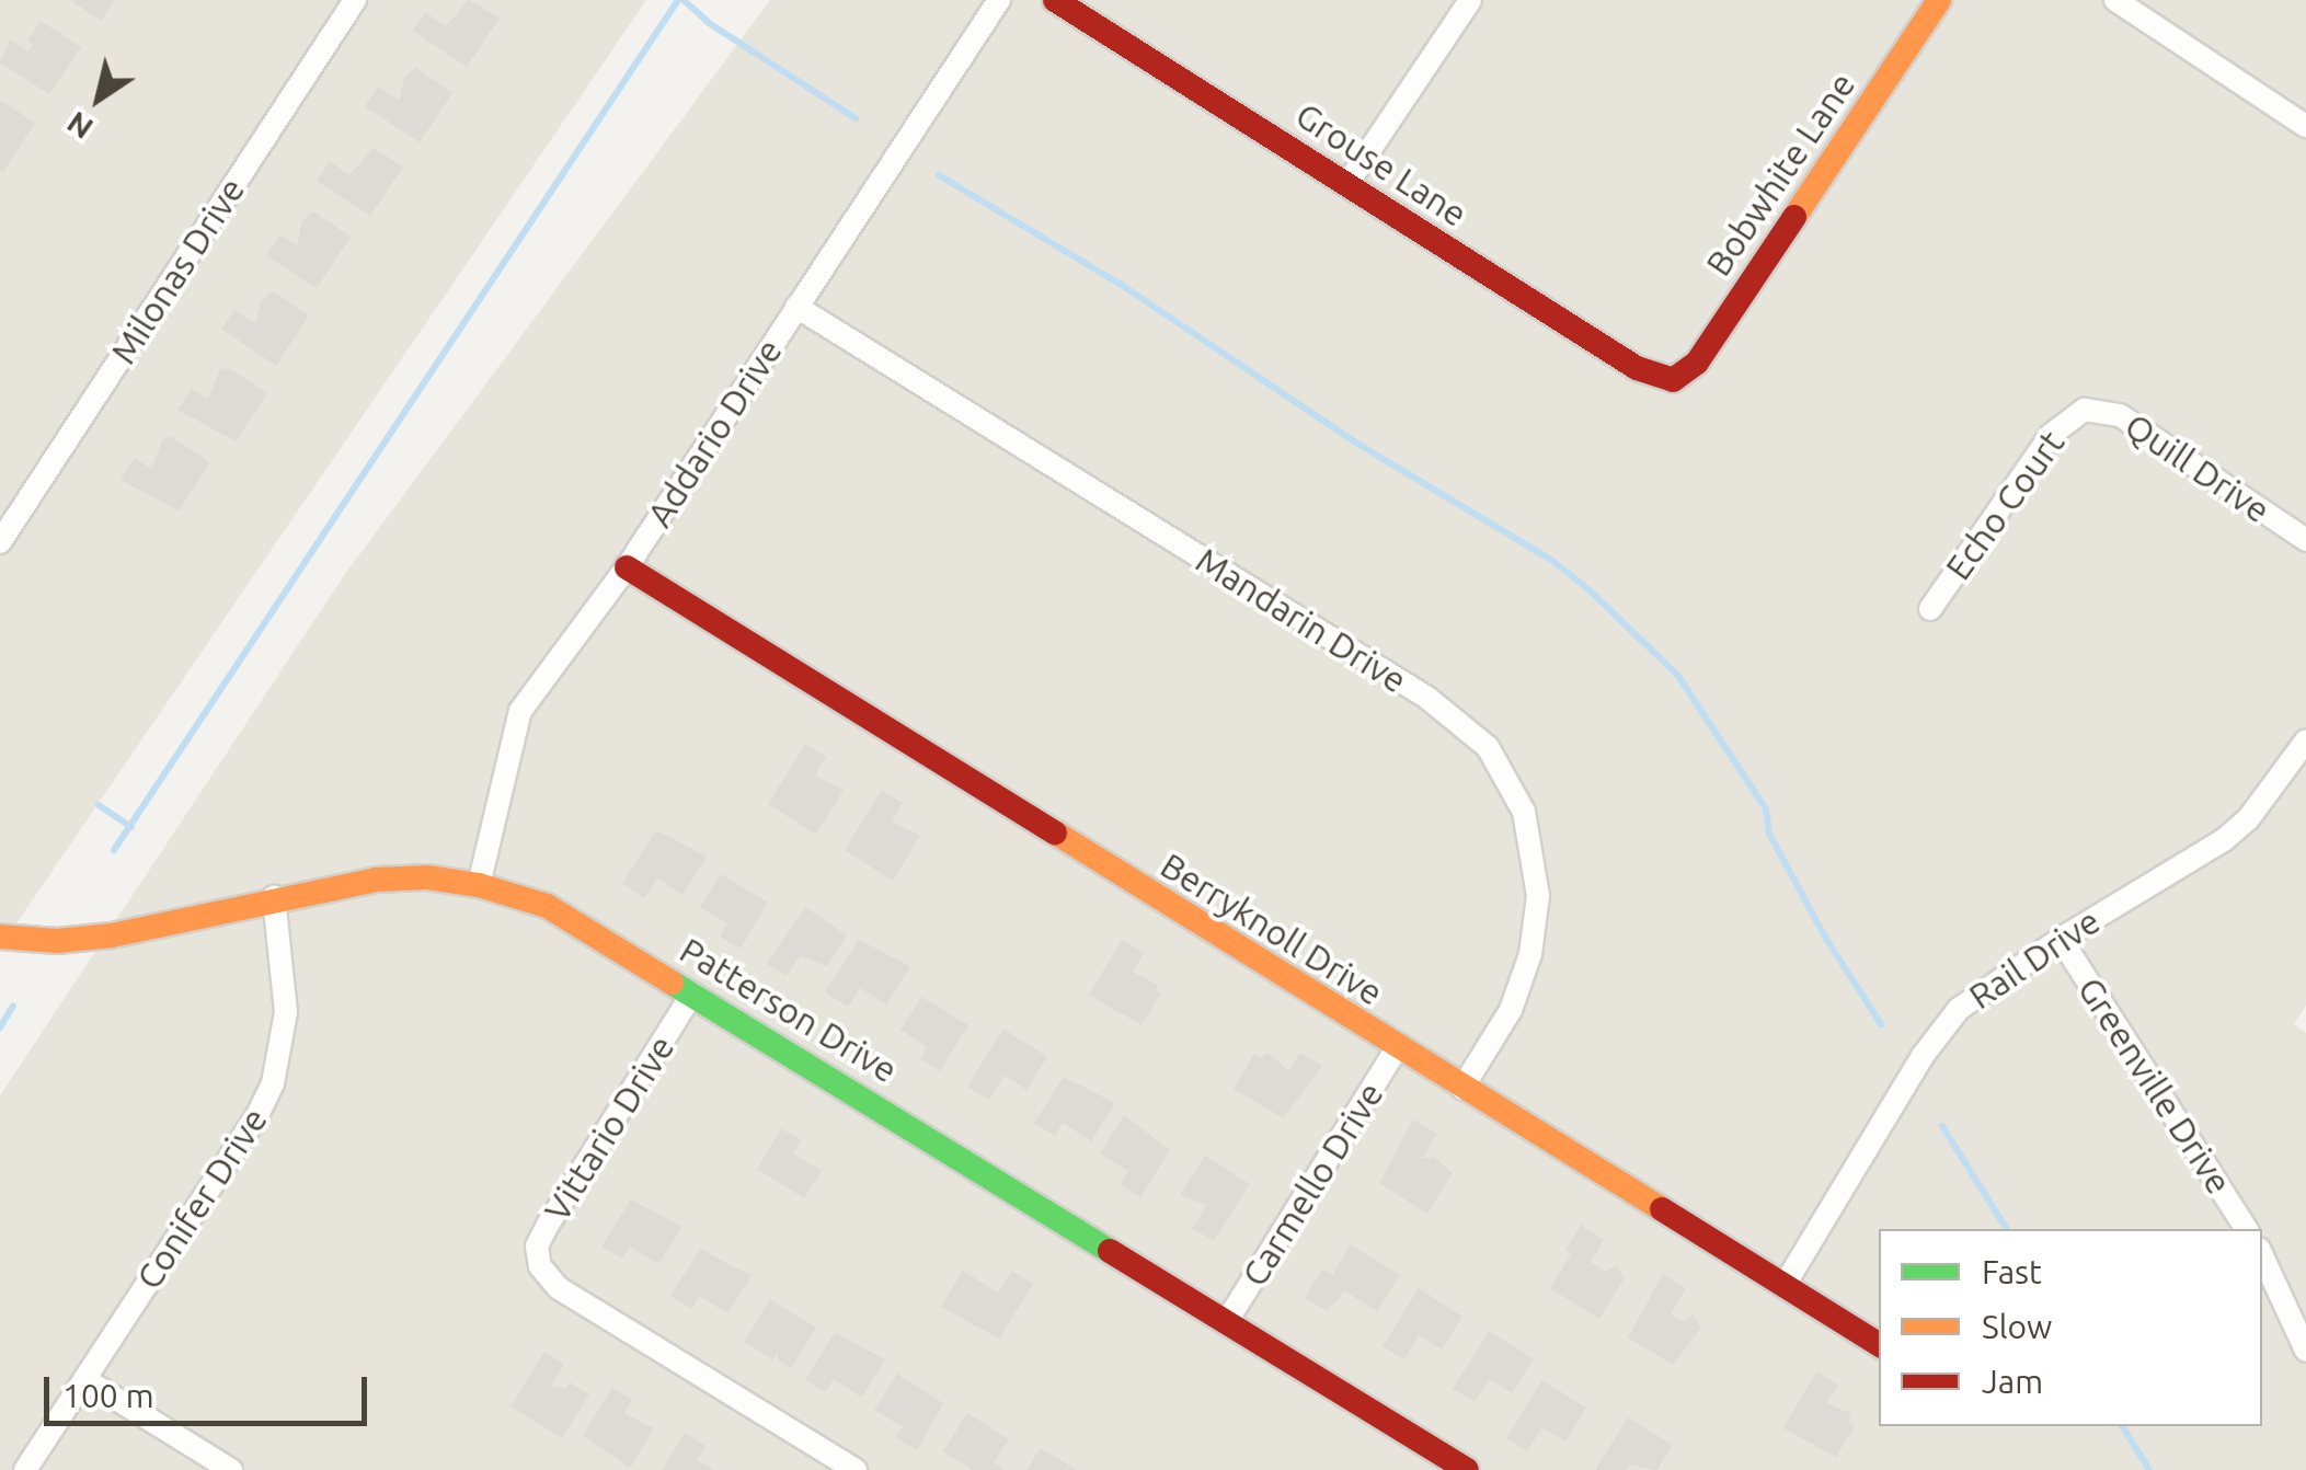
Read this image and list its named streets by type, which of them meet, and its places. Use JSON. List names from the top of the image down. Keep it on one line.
{"streets":{"street":["Grouse Lane","Bobwhite Lane","Milonas Drive","Addario Drive","Quill Drive","Echo Court","Mandarin Drive","Berryknoll Drive","Rail Drive","Patterson Drive","Greenville Drive","Vittario Drive","Carmello Drive","Conifer Drive"]},"crossings":[["Grouse Lane","Bobwhite Lane"],["Addario Drive","Mandarin Drive"],["Addario Drive","Berryknoll Drive"],["Addario Drive","Patterson Drive"],["Quill Drive","Echo Court"],["Mandarin Drive","Berryknoll Drive"],["Berryknoll Drive","Rail Drive"],["Berryknoll Drive","Carmello Drive"],["Rail Drive","Greenville Drive"],["Patterson Drive","Vittario Drive"],["Patterson Drive","Carmello Drive"],["Patterson Drive","Conifer Drive"]],"legend":["Fast","Slow","Jam"],"scale_bar":"100 m","north":"bottom left"}
